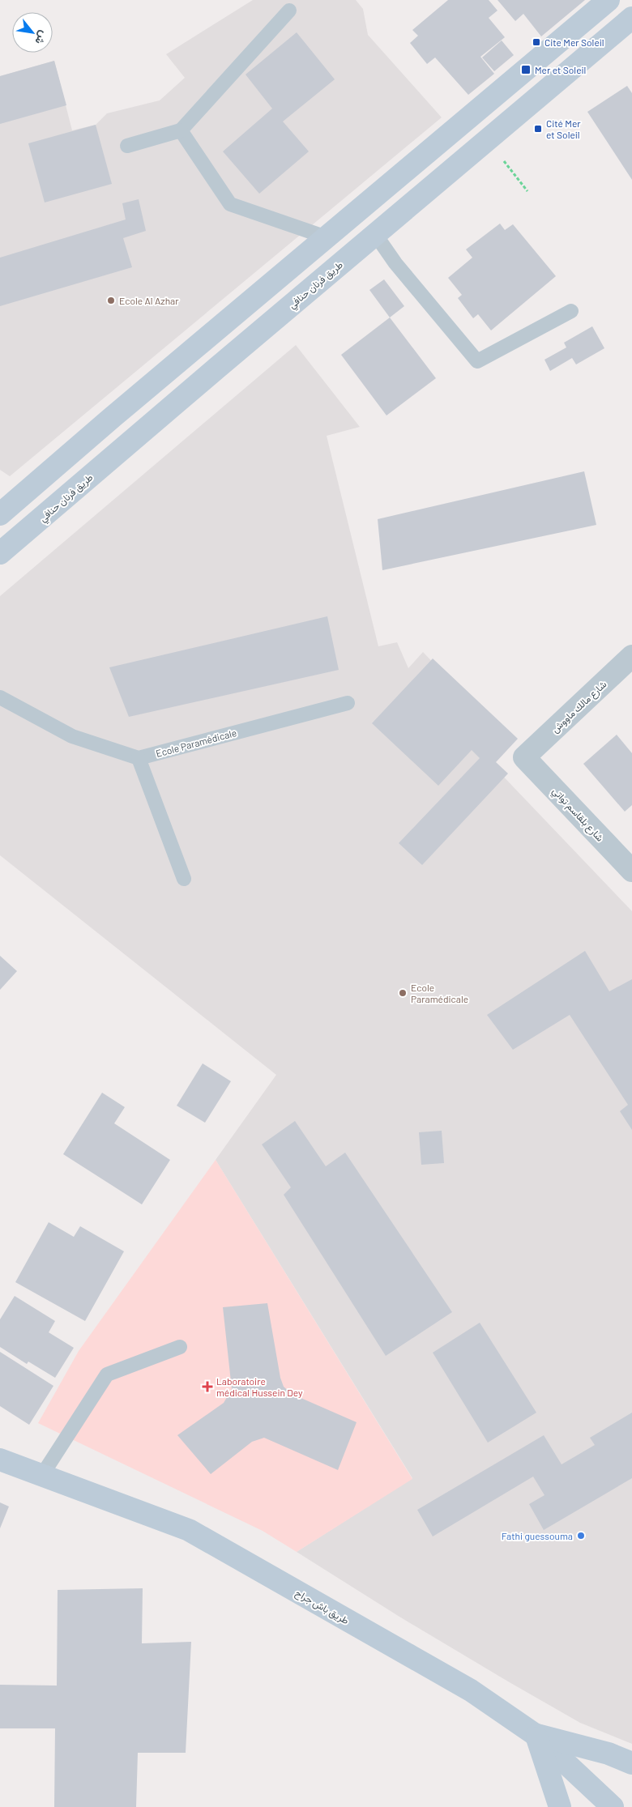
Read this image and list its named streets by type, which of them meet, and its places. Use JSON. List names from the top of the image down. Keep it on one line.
{"streets":{"main road":["طريق فرنان حنافي","طريق باش جراح"],"street":["شارع مالك ماووش","شارع بلقاسم تواتي"],"lane":["Ecole Paramédicale"]},"crossings":[["شارع مالك ماووش","شارع بلقاسم تواتي"]],"places":{"transit":["Cite Mer Soleil","Mer et Soleil","Cité Mer et Soleil"],"other":["Ecole Al Azhar","Ecole Paramédicale","Fathi guessouma"],"health":["Laboratoire médical Hussein Dey"]},"north":"bottom right"}
